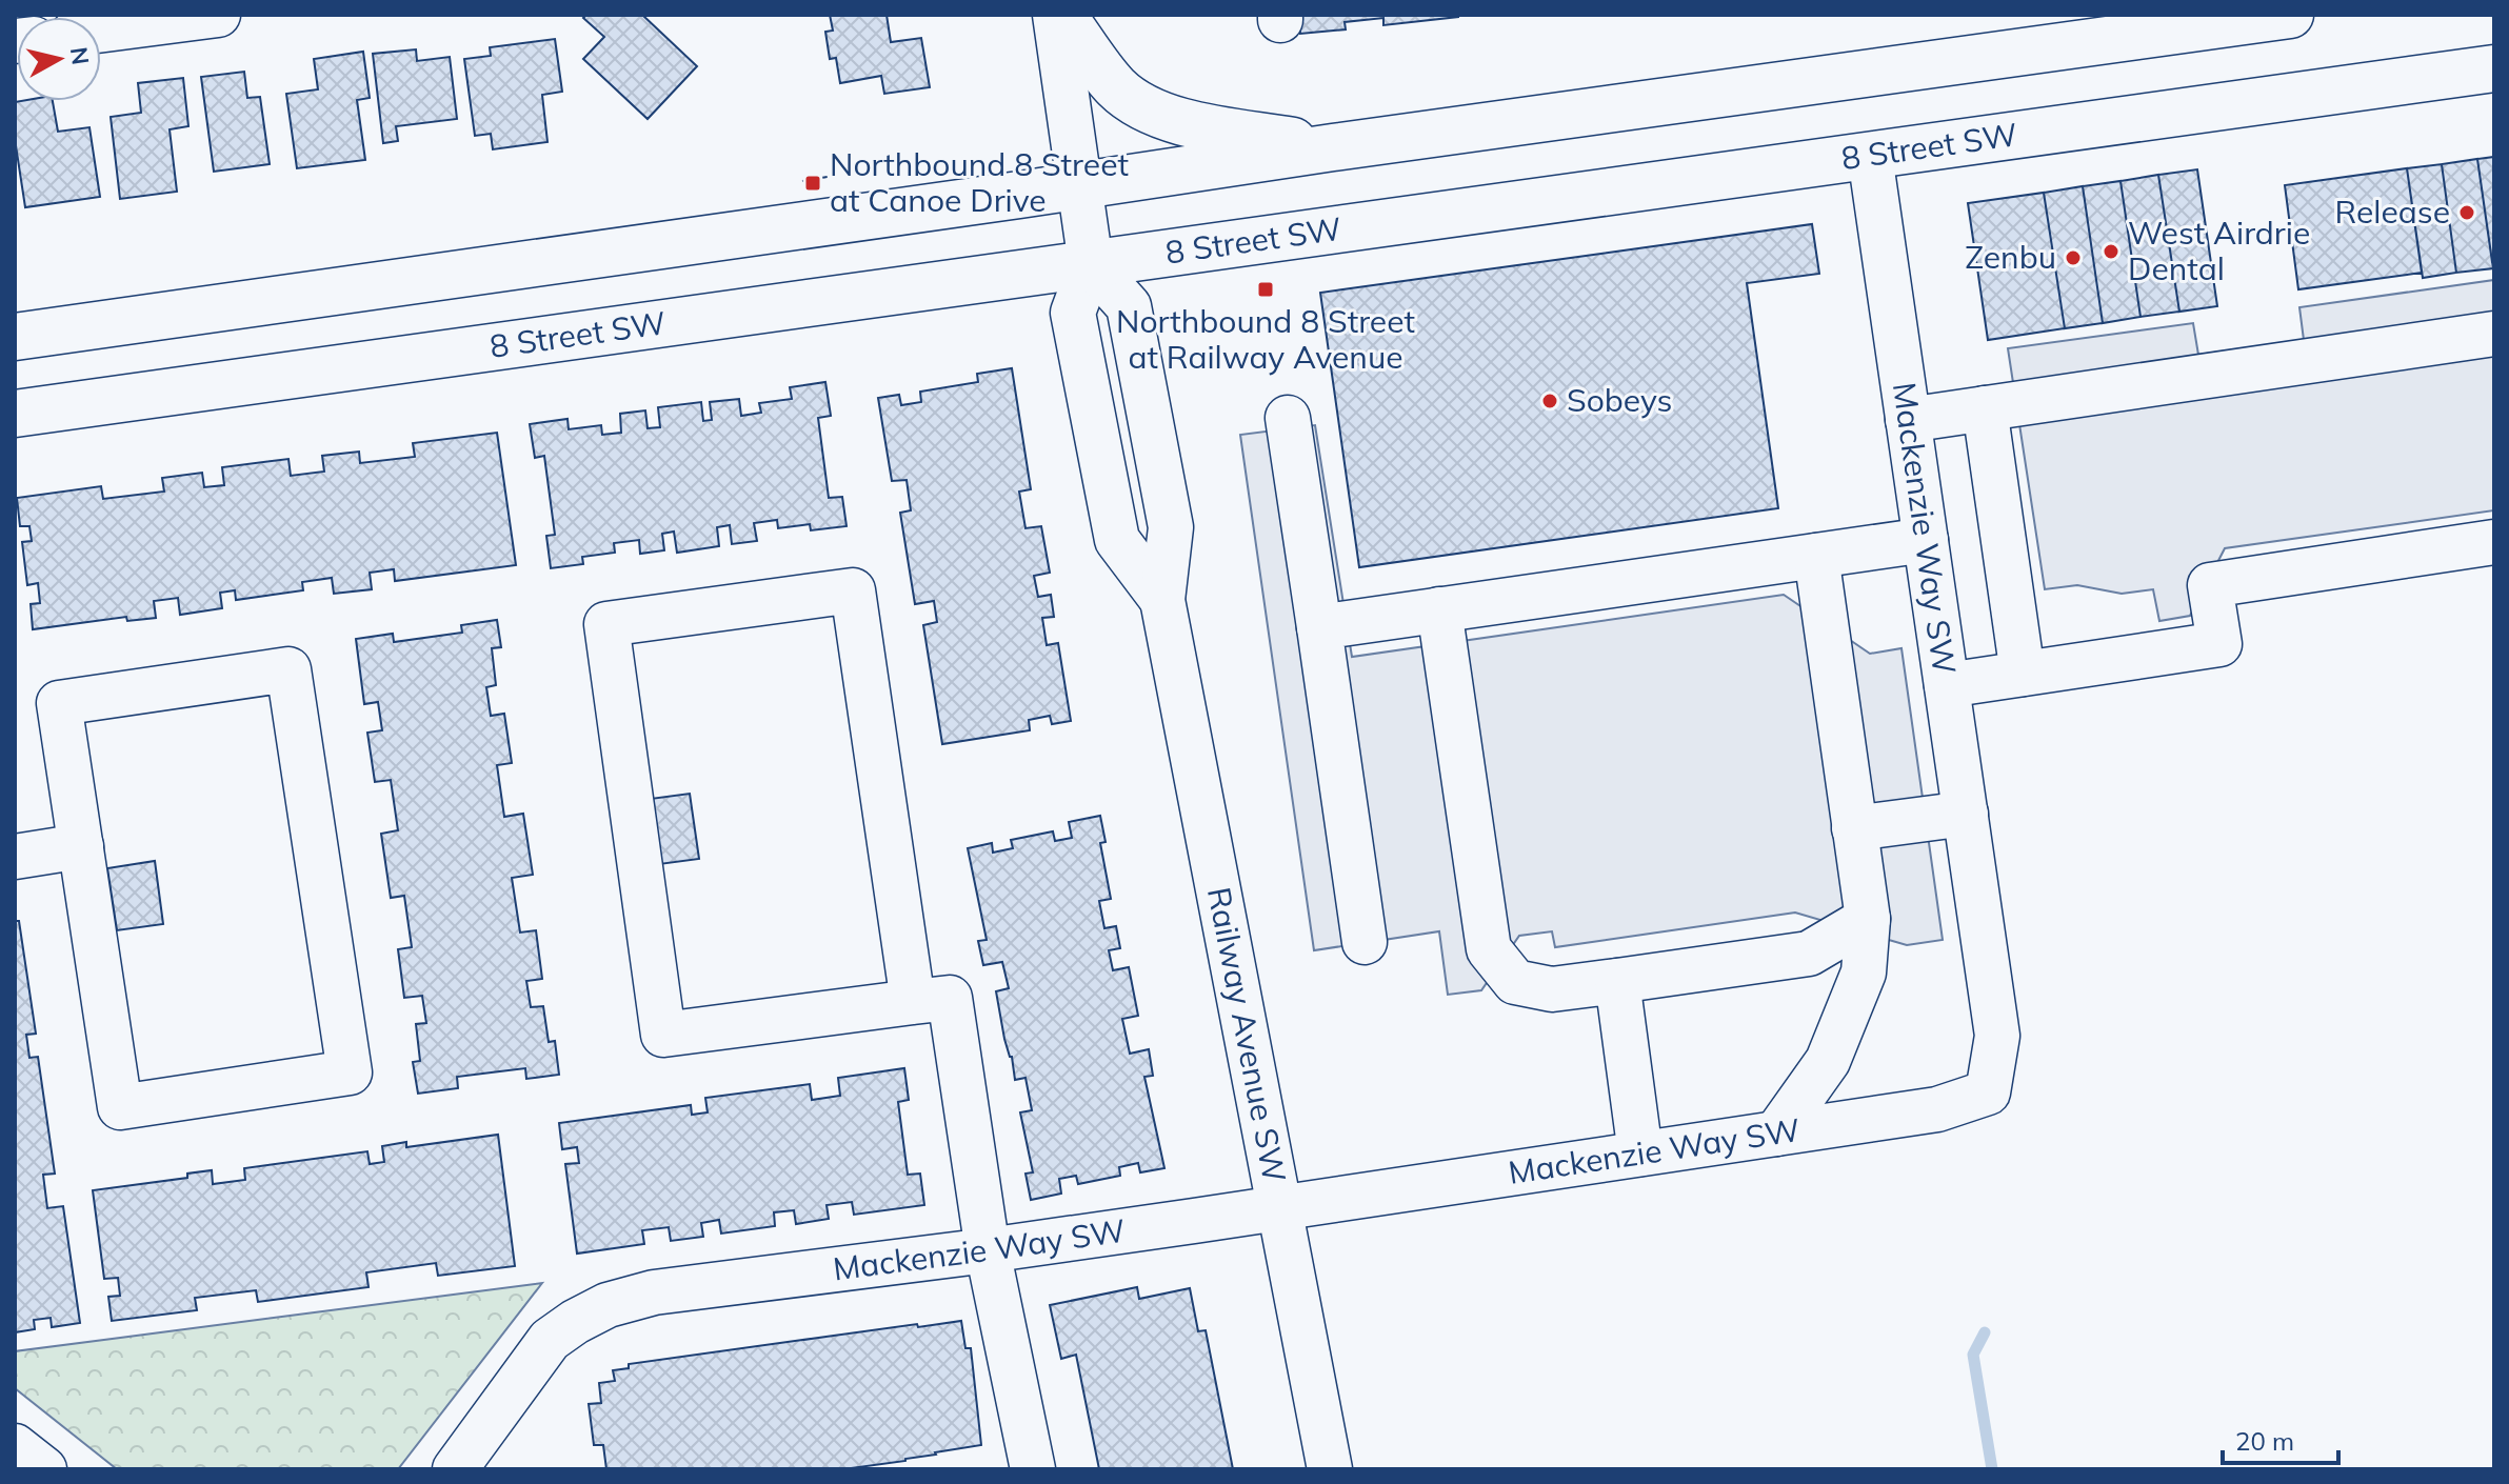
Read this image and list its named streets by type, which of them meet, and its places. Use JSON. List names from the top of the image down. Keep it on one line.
{"streets":{"main road":["8 Street SW"],"street":["Mackenzie Way SW","Railway Avenue SW"]},"crossings":[["8 Street SW","Mackenzie Way SW"],["8 Street SW","Railway Avenue SW"],["Mackenzie Way SW","Railway Avenue SW"]],"places":{"transit":["Northbound 8 Street at Canoe Drive","Northbound 8 Street at Railway Avenue"],"other":["Release","West Airdrie Dental","Zenbu","Sobeys"]},"scale_bar":"20 m","north":"right"}
